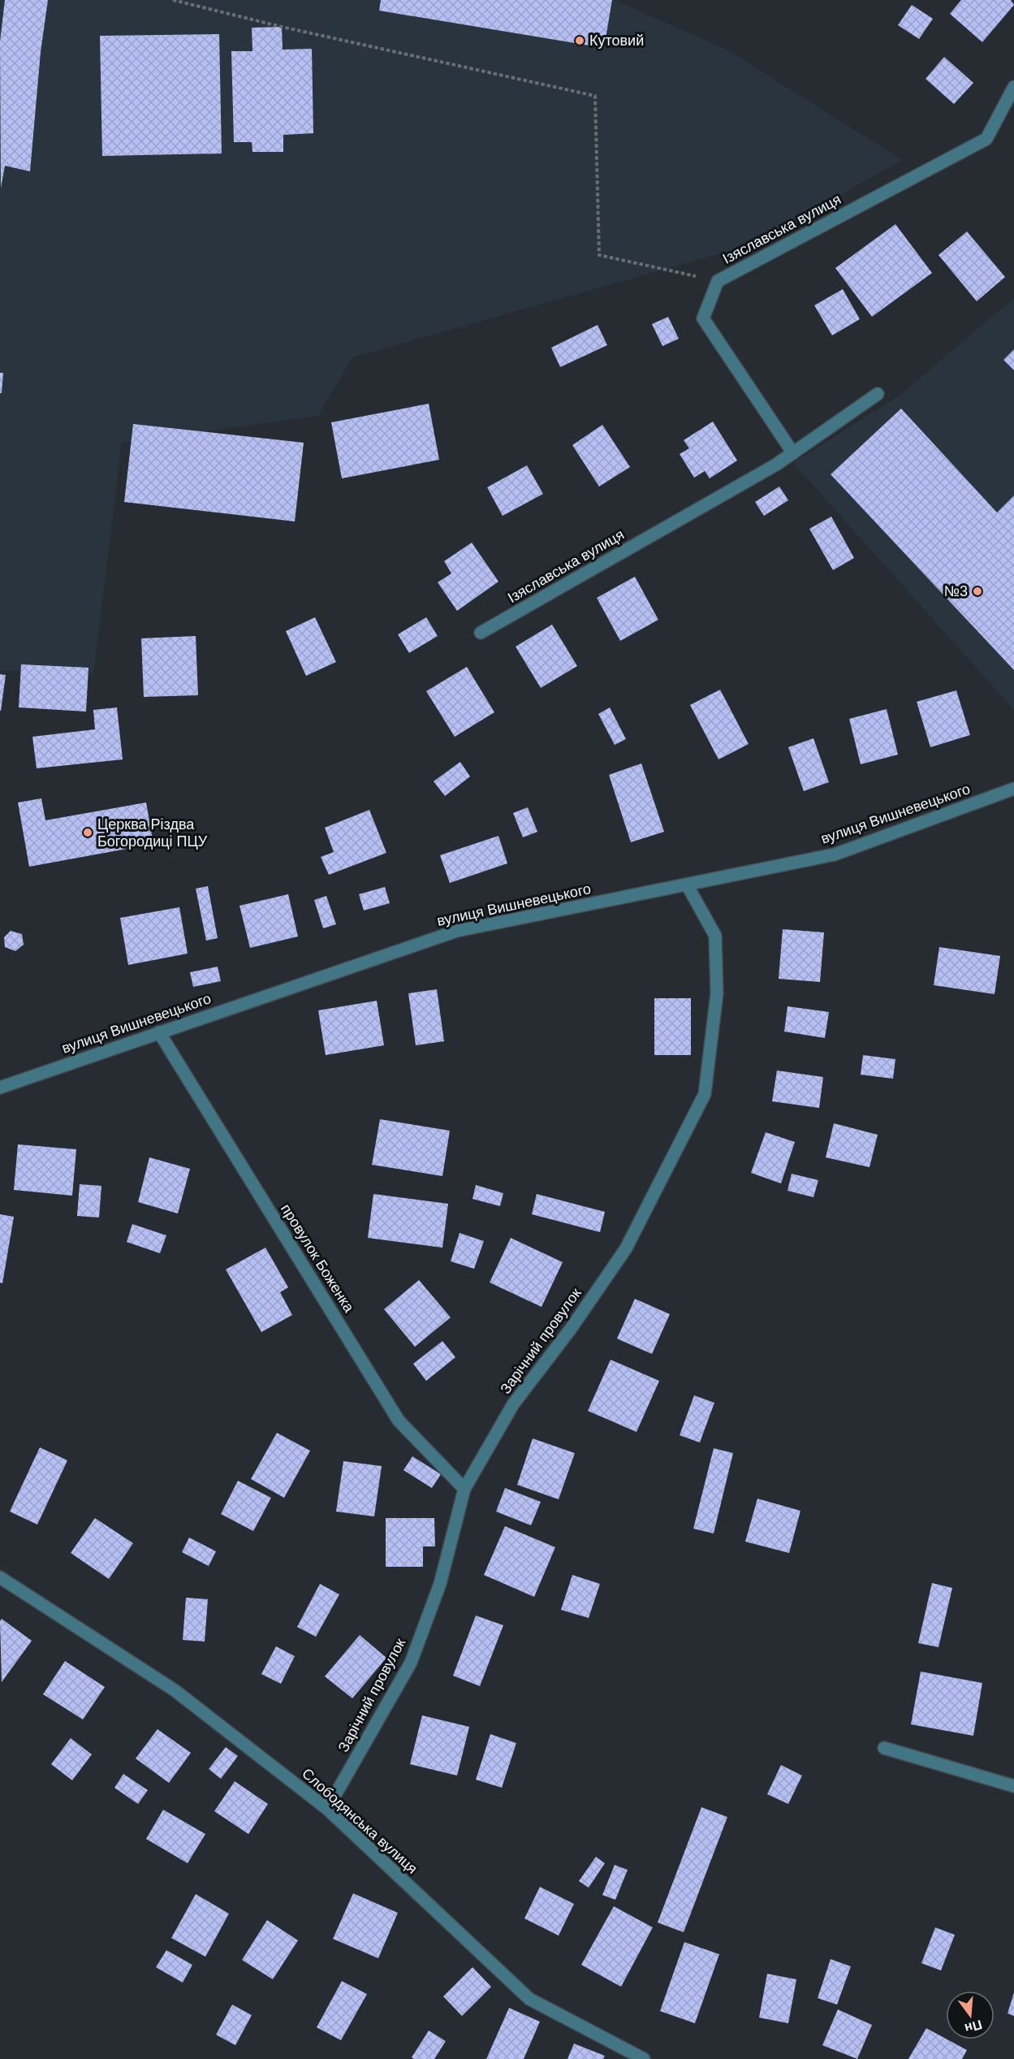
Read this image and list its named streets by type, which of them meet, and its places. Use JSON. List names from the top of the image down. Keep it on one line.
{"streets":{"street":["Ізяславська вулиця","вулиця Вишневецького","провулок Боженка","Зарічний провулок","Слободянська вулиця"]},"crossings":[["вулиця Вишневецького","провулок Боженка"],["вулиця Вишневецького","Зарічний провулок"],["провулок Боженка","Зарічний провулок"],["Зарічний провулок","Слободянська вулиця"]],"places":["Кутовий","№3","Церква Різдва Богородиці ПЦУ"],"north":"bottom"}
